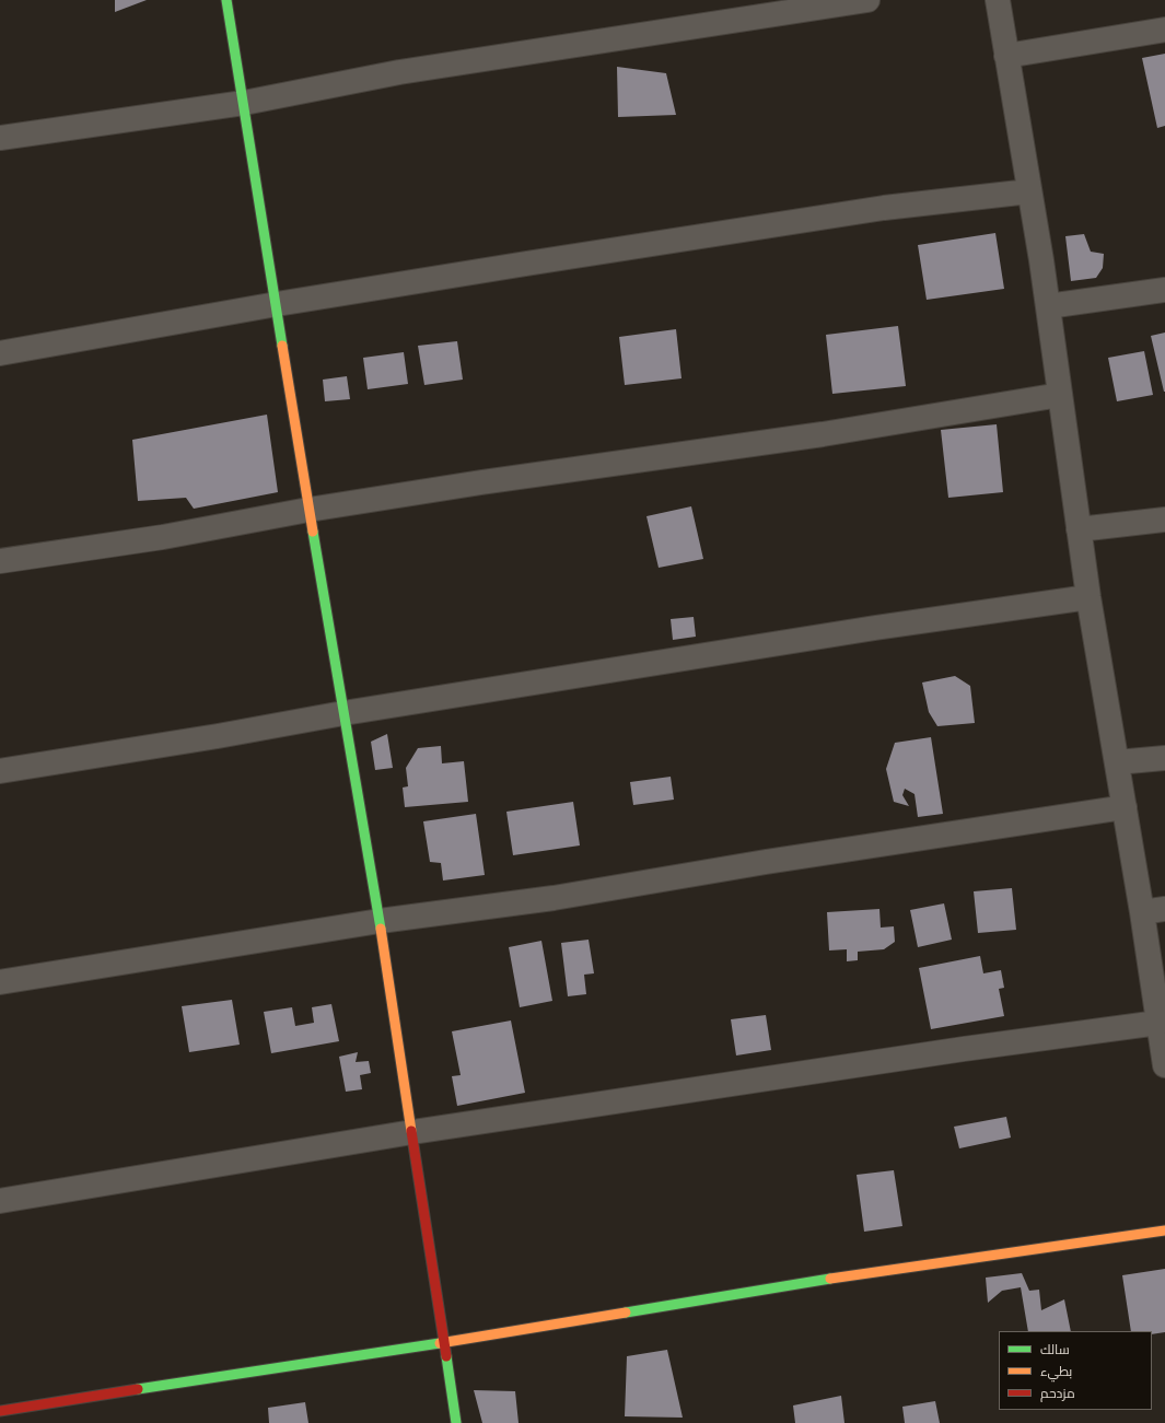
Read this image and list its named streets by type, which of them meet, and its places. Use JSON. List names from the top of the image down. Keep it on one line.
{"legend":["سالك","بطيء","مزدحم"]}
